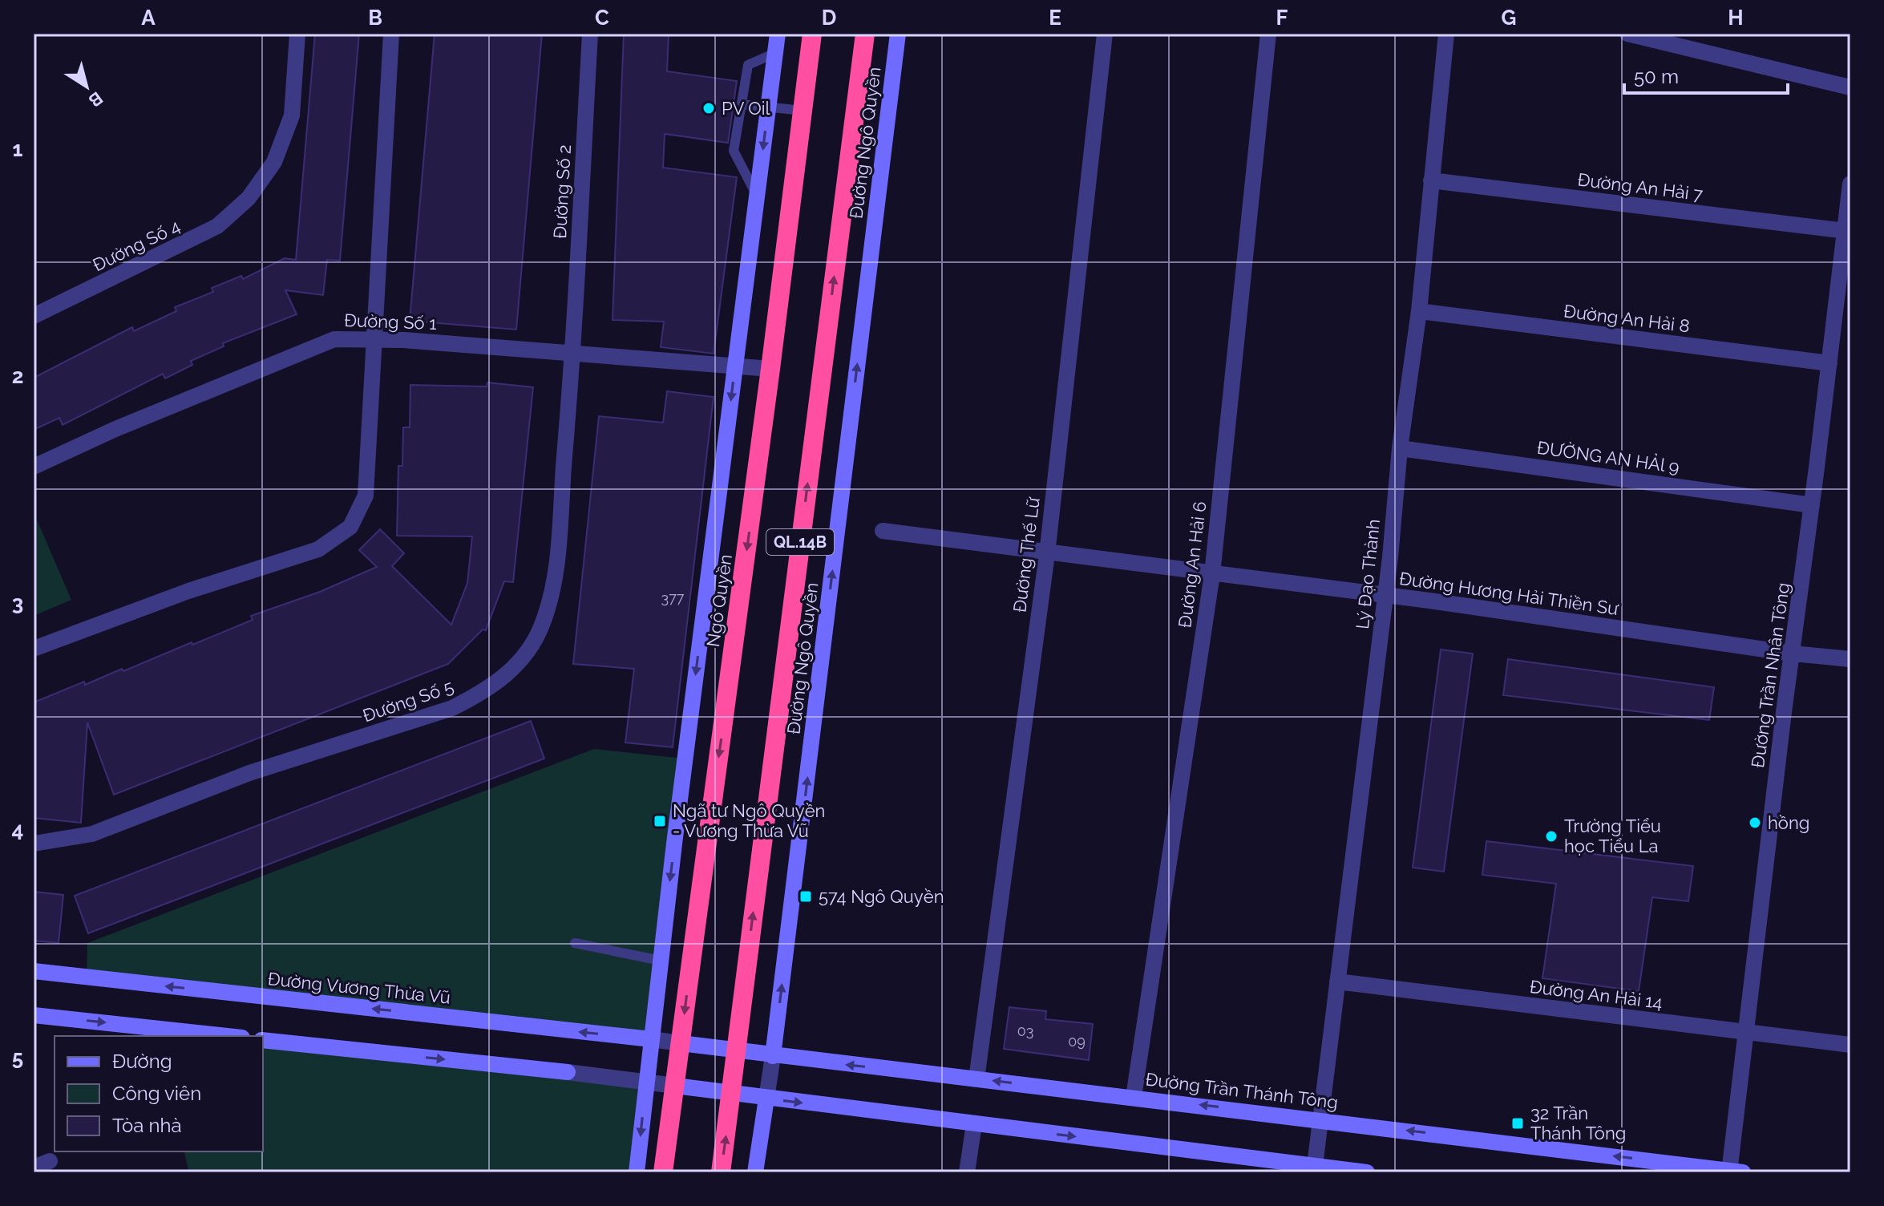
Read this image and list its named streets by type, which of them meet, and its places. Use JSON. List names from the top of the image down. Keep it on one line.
{"streets":{"highway":["QL.14B","Ngô Quyền"],"street":["Đường Ngô Quyền","Đường An Hải 7","Đường Số 2","Đường Số 4","Đường An Hải 8","Đường Số 1","ĐƯỜNG AN HẢl 9","Đường Thế Lữ","Đường An Hải 6","Lý Đạo Thành","Đường Hương Hải Thiền Sư","Đường Trần Nhân Tông","Đường Số 5","Đường Vương Thừa Vũ","Đường An Hải 14","Đường Trần Thánh Tông"]},"crossings":[["Đường Ngô Quyền","Đường Trần Thánh Tông"],["Đường An Hải 7","Lý Đạo Thành"],["Đường An Hải 7","Đường Trần Nhân Tông"],["Đường Số 2","Đường Số 1"],["Đường Số 2","Đường Số 5"],["Đường An Hải 8","Lý Đạo Thành"],["Đường An Hải 8","Đường Trần Nhân Tông"],["Đường Số 1","Ngô Quyền"],["Đường Số 1","Đường Số 5"],["ĐƯỜNG AN HẢl 9","Lý Đạo Thành"],["ĐƯỜNG AN HẢl 9","Đường Trần Nhân Tông"],["QL.14B","Đường Trần Thánh Tông"],["Đường Thế Lữ","Đường Hương Hải Thiền Sư"],["Đường Thế Lữ","Đường Trần Thánh Tông"],["Đường An Hải 6","Đường Hương Hải Thiền Sư"],["Đường An Hải 6","Đường Trần Thánh Tông"],["Lý Đạo Thành","Đường Hương Hải Thiền Sư"],["Lý Đạo Thành","Đường An Hải 14"],["Lý Đạo Thành","Đường Trần Thánh Tông"],["Đường Hương Hải Thiền Sư","Đường Trần Nhân Tông"],["Ngô Quyền","Đường Vương Thừa Vũ"],["Ngô Quyền","Đường Trần Thánh Tông"],["Đường Trần Nhân Tông","Đường An Hải 14"],["Đường Trần Nhân Tông","Đường Trần Thánh Tông"],["Đường Vương Thừa Vũ","Đường Trần Thánh Tông"]],"places":{"other":["PV Oil","hồng","Trường Tiểu học Tiểu La"],"transit":["Ngã tư Ngô Quyền - Vương Thừa Vũ","574 Ngô Quyền","32 Trần Thánh Tông"]},"house_numbers":["377","03","09"],"legend":["Đường","Công viên","Tòa nhà"],"scale_bar":"50 m","north":"bottom right","grid":{"columns":["A","B","C","D","E","F","G","H"],"rows":["1","2","3","4","5"]}}
